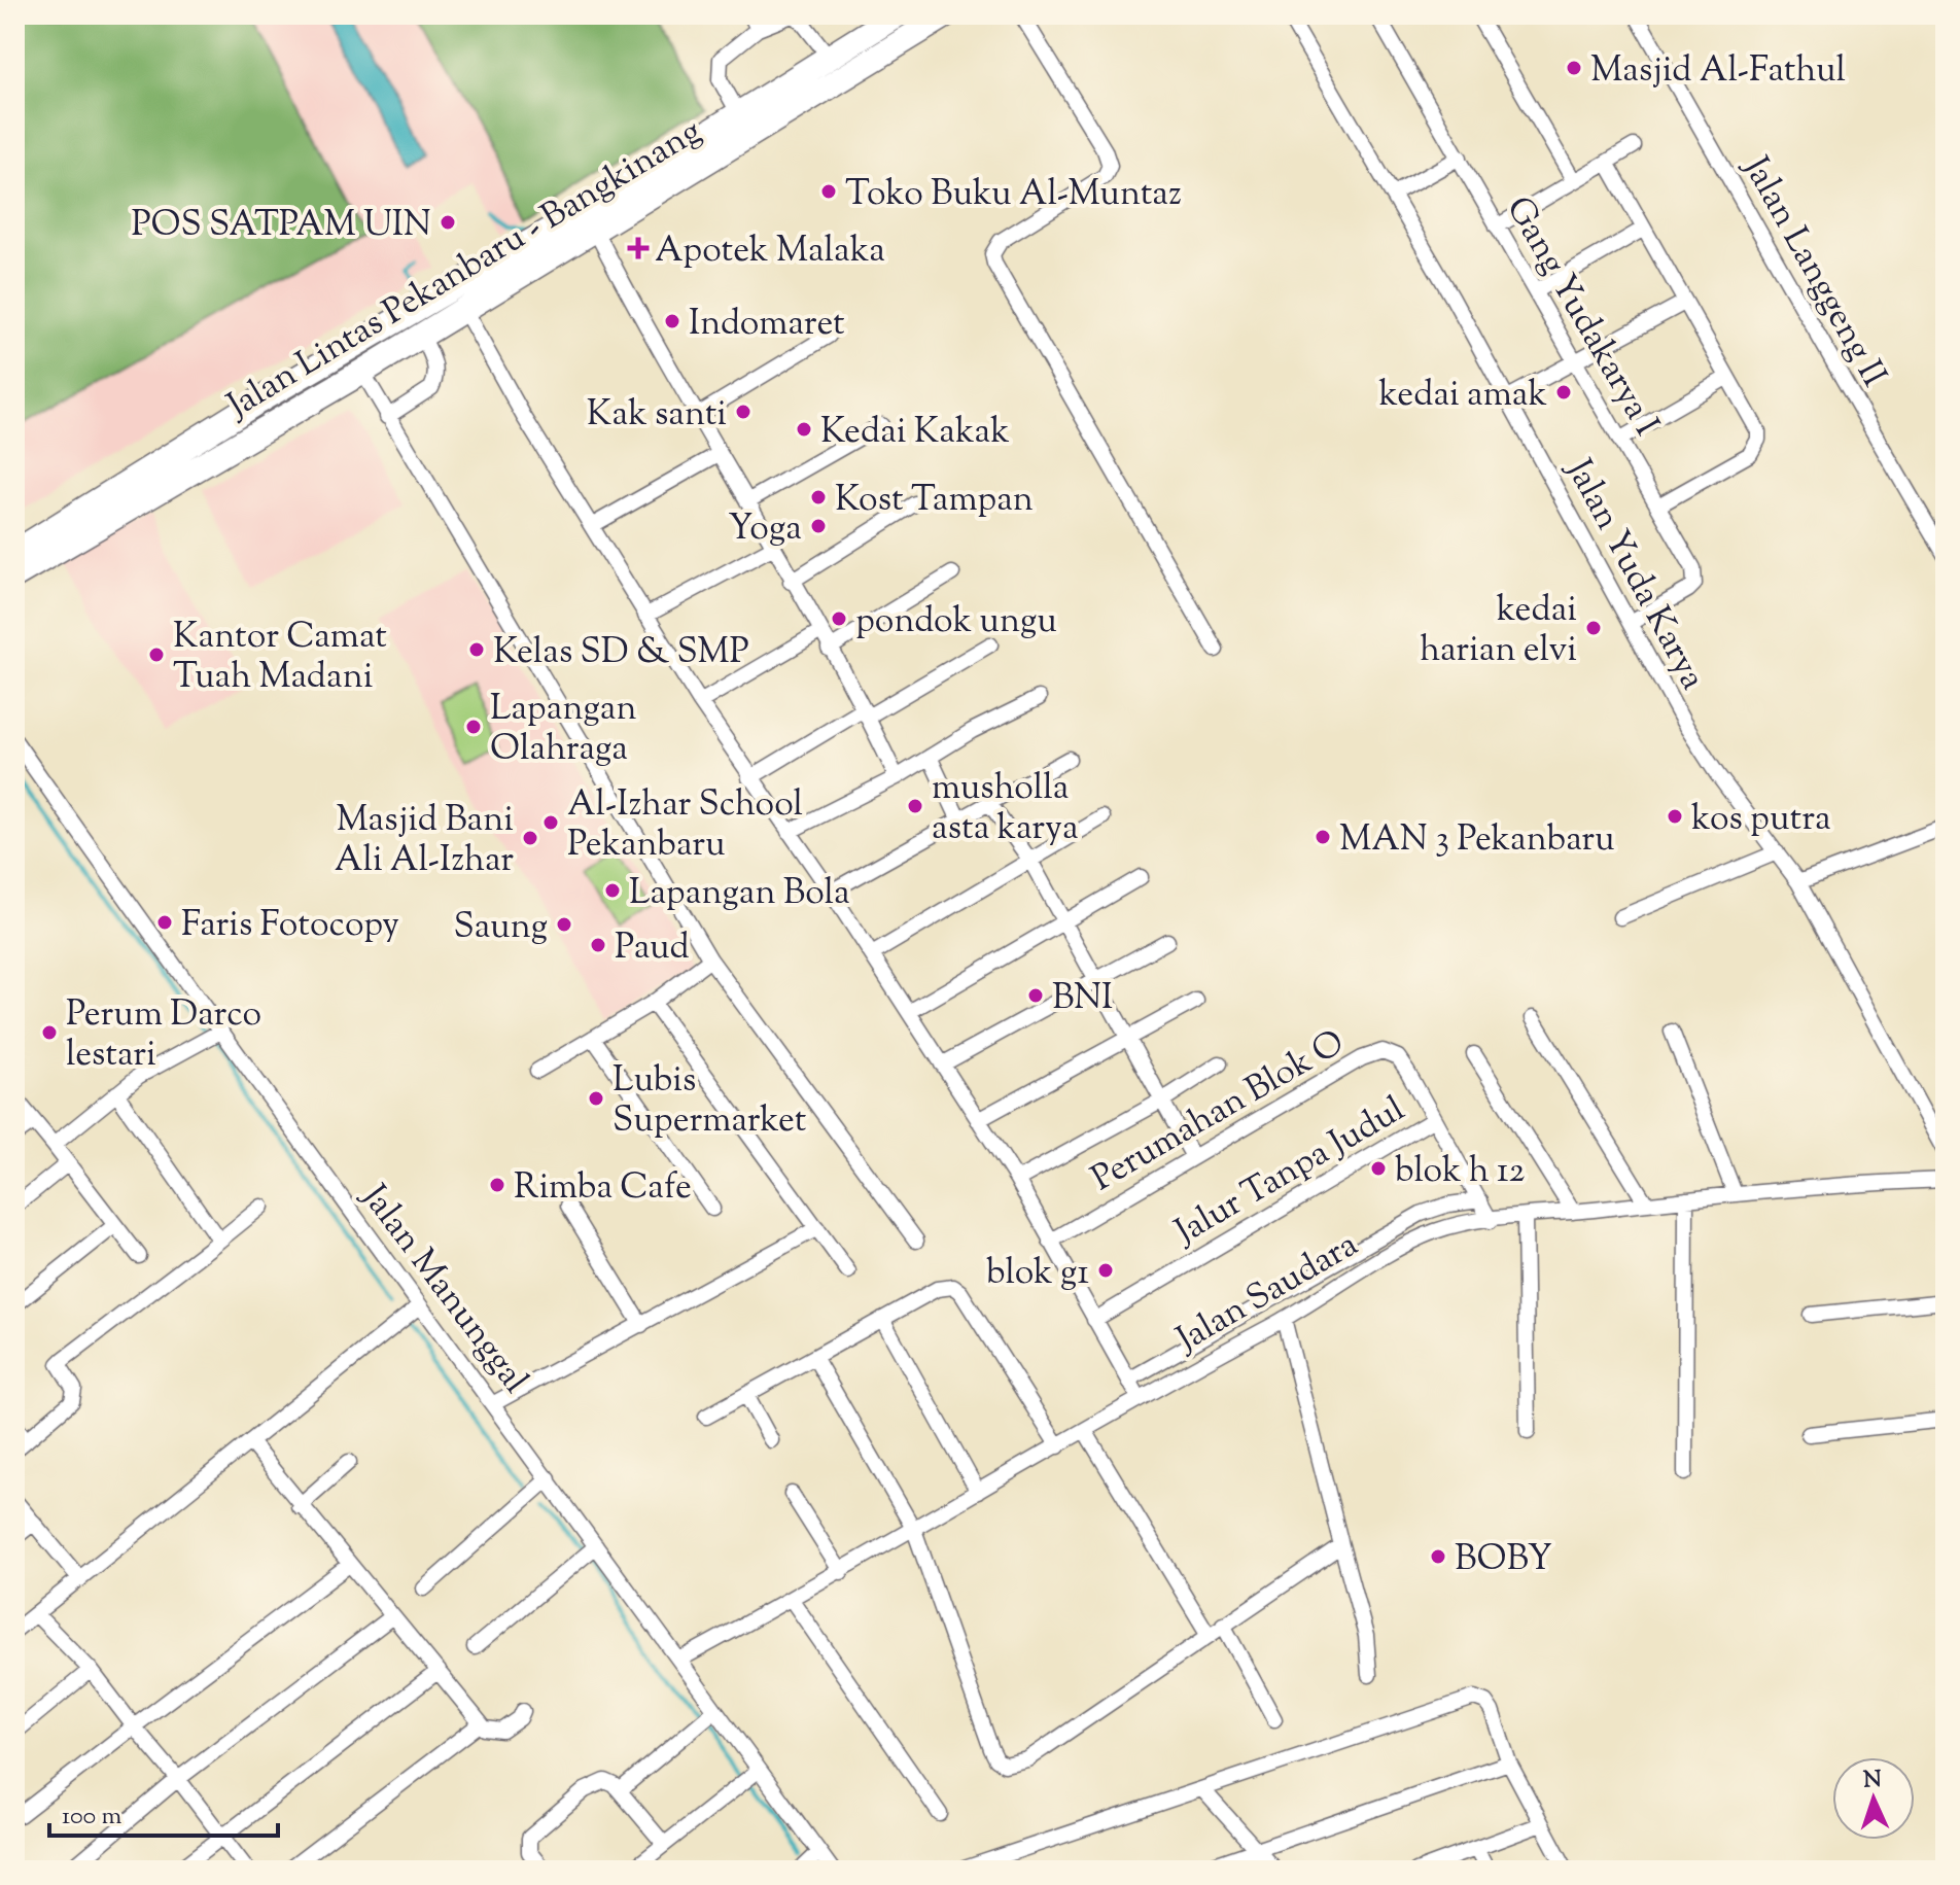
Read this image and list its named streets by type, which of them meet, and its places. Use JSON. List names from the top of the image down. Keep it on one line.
{"streets":{"highway":["Jalan Lintas Pekanbaru - Bangkinang"],"street":["Jalan Langgeng II","Gang Yudakarya I","Jalan Yuda Karya","Perumahan Blok O","Jalur Tanpa Judul","Jalan Manunggal","Jalan Saudara"]},"crossings":[["Gang Yudakarya I","Jalan Yuda Karya"],["Perumahan Blok O","Jalur Tanpa Judul"],["Jalur Tanpa Judul","Jalan Saudara"],["Jalan Manunggal","Jalan Saudara"]],"places":{"other":["Masjid Al-Fathul","Toko Buku Al-Muntaz","POS SATPAM UIN","Indomaret","kedai amak","Kak santi","Kedai Kakak","Kost Tampan","Yoga","pondok ungu","kedai harian elvi","Kelas SD & SMP","Kantor Camat Tuah Madani","Lapangan Olahraga","musholla asta karya","kos putra","Al-Izhar School Pekanbaru","MAN 3 Pekanbaru","Masjid Bani Ali Al-Izhar","Lapangan Bola","Faris Fotocopy","Saung","Paud","BNI","Perum Darco lestari","Lubis Supermarket","blok h 12","Rimba Cafe","blok g1","BOBY"],"health":["Apotek Malaka"]},"scale_bar":"100 m","north":"top"}
